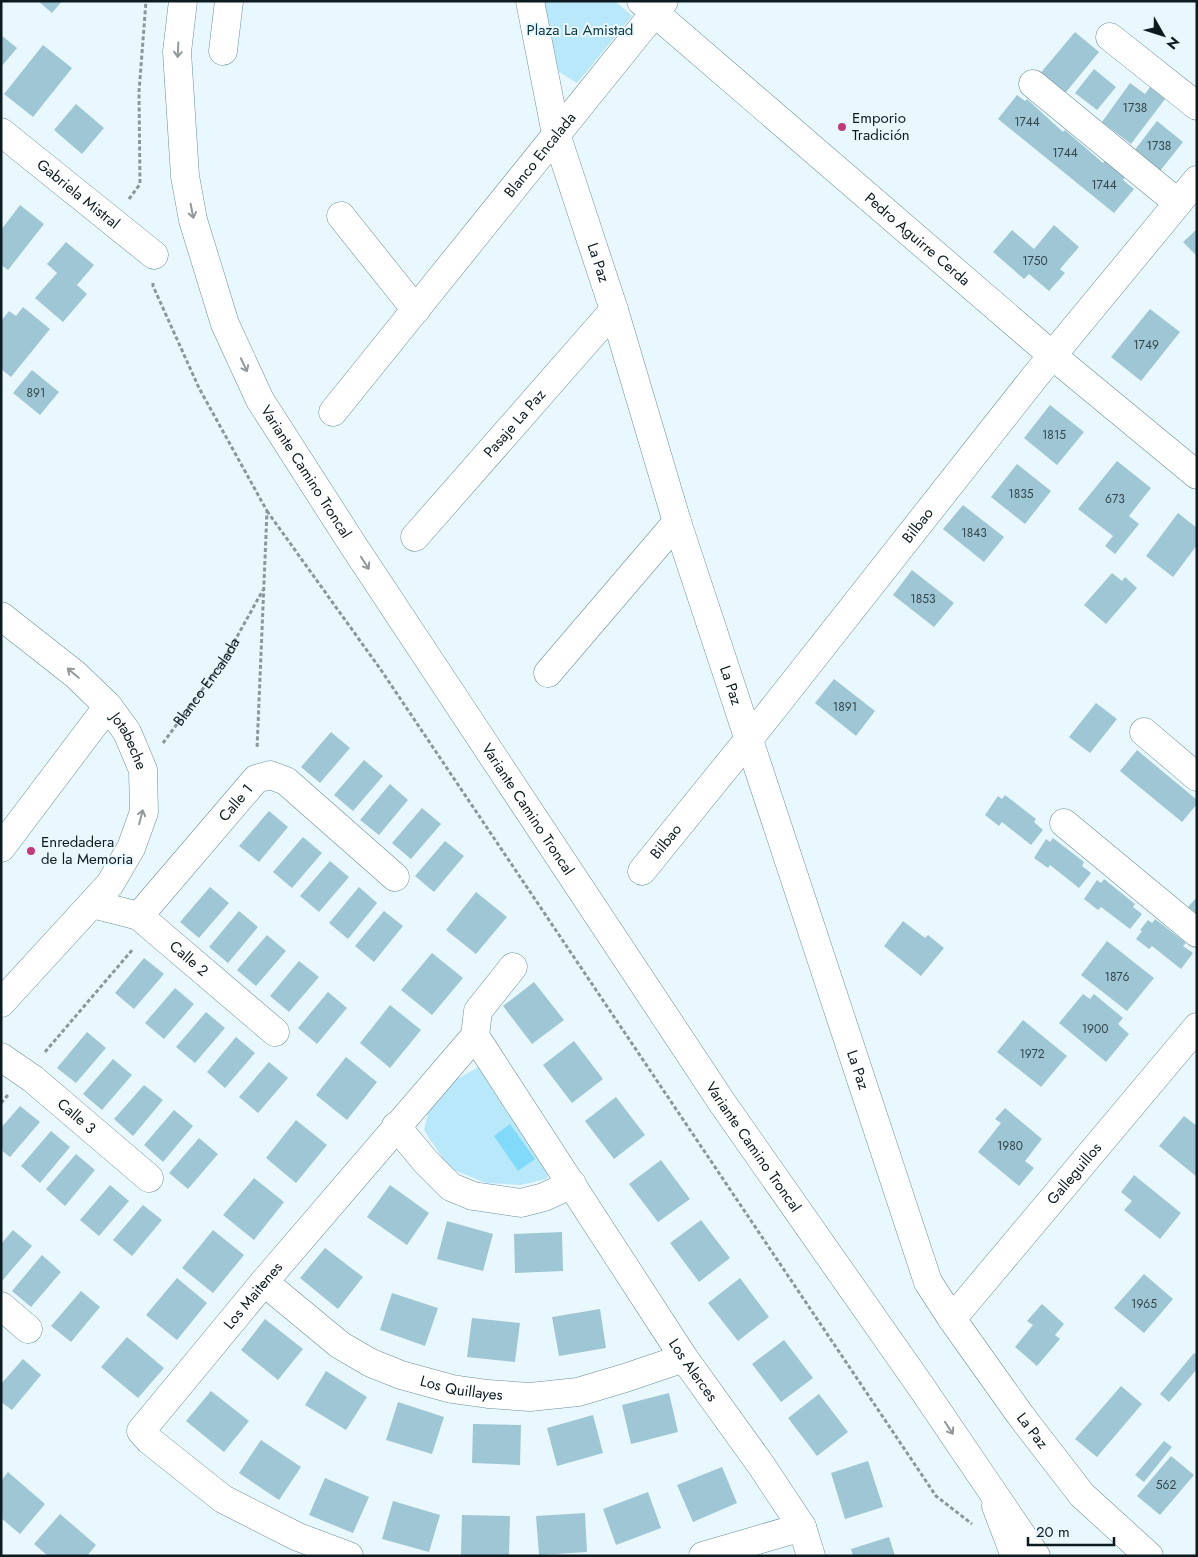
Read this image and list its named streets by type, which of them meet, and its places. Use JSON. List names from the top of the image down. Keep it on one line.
{"streets":{"street":["Blanco Encalada","Gabriela Mistral","Pedro Aguirre Cerda","La Paz","Pasaje La Paz","Variante Camino Troncal","Bilbao","Jotabeche","Calle 1","Calle 2","Calle 3","Galleguillos","Los Maitenes","Los Alerces","Los Quillayes"]},"crossings":[["Blanco Encalada","Pedro Aguirre Cerda"],["Blanco Encalada","La Paz"],["Blanco Encalada","Jotabeche"],["Pedro Aguirre Cerda","Bilbao"],["La Paz","Pasaje La Paz"],["La Paz","Bilbao"],["La Paz","Galleguillos"],["Jotabeche","Calle 2"],["Calle 1","Calle 2"],["Los Maitenes","Los Alerces"],["Los Maitenes","Los Quillayes"],["Los Alerces","Los Quillayes"]],"one_way":["Variante Camino Troncal"],"parks":["Plaza La Amistad"],"places":["Emporio Tradición","Enredadera de la Memoria"],"house_numbers":["1738","1744","1738","1744","1744","1750","1749","891","1815","1835","673","1843","1853","1891","1876","1900","1972","1980","1965","562"],"scale_bar":"20 m","north":"bottom right"}
